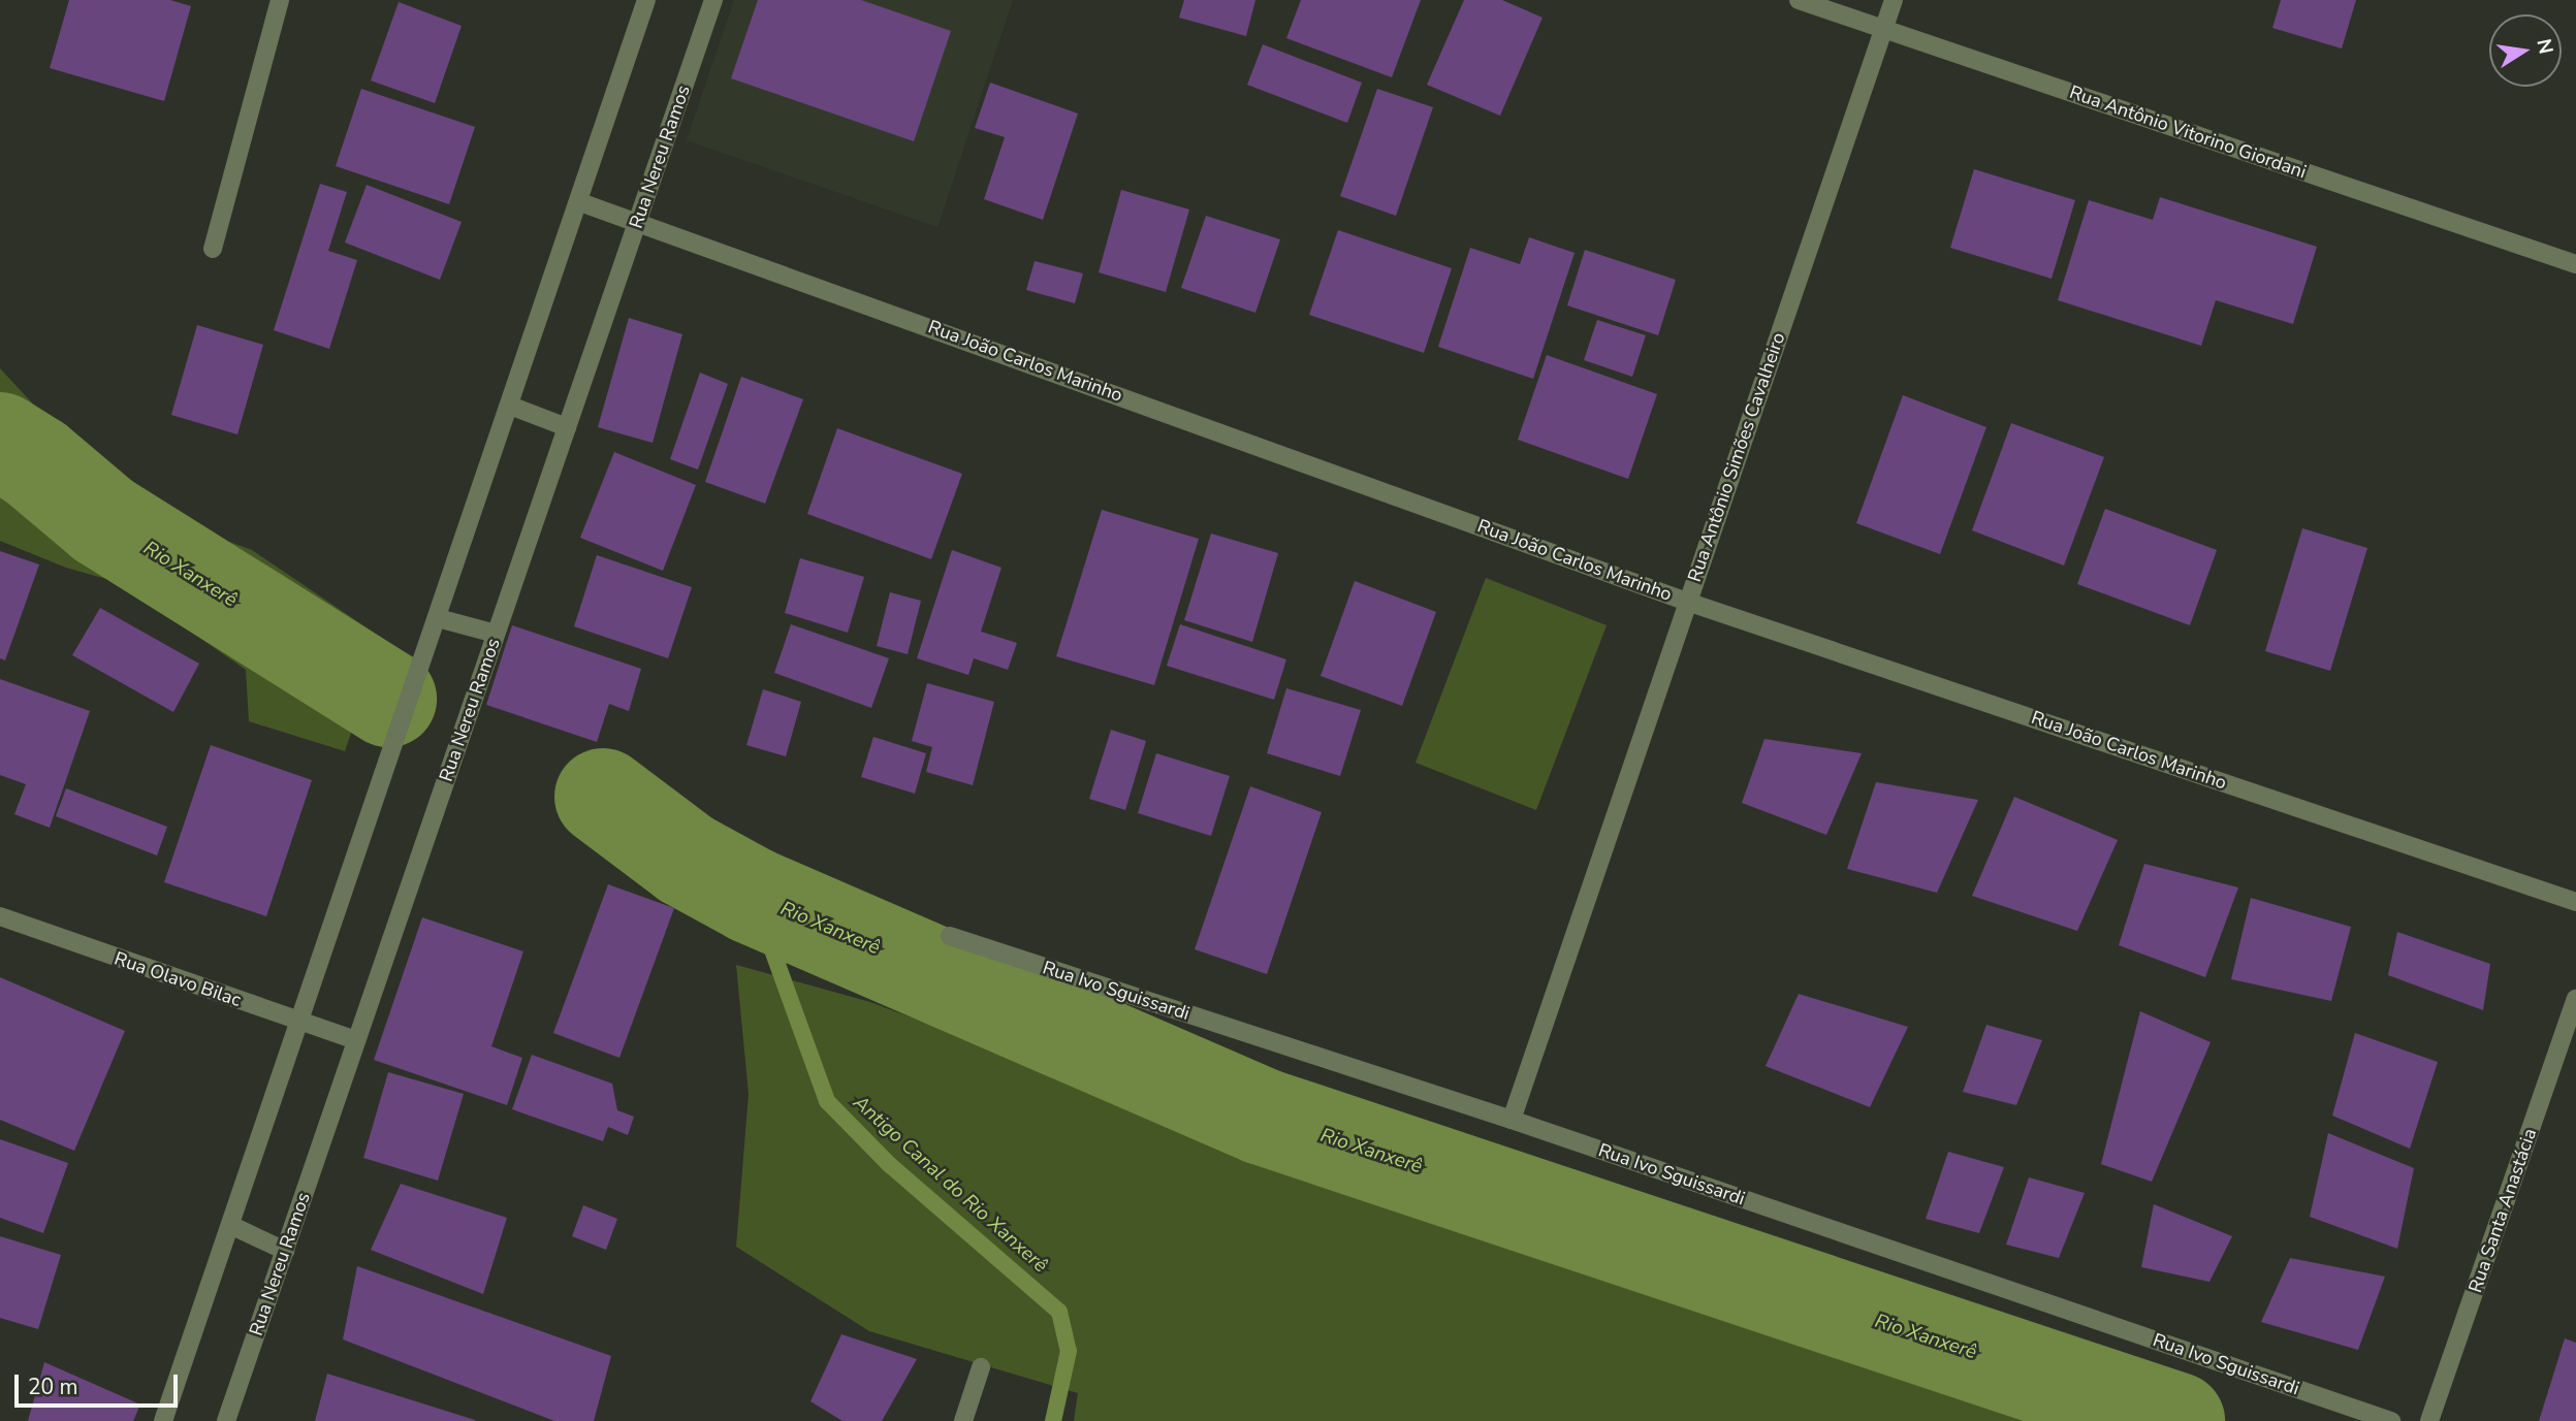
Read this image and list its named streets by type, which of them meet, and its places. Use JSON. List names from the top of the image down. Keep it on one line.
{"streets":{"street":["Rua Antônio Vitorino Giordani","Rua Nereu Ramos","Rua João Carlos Marinho","Rua Antônio Simões Cavalheiro","Rua Olavo Bilac","Rua Ivo Sguissardi","Rua Santa Anastácia"]},"crossings":[["Rua Antônio Vitorino Giordani","Rua Antônio Simões Cavalheiro"],["Rua Nereu Ramos","Rua João Carlos Marinho"],["Rua Nereu Ramos","Rua Olavo Bilac"],["Rua João Carlos Marinho","Rua Antônio Simões Cavalheiro"],["Rua Antônio Simões Cavalheiro","Rua Ivo Sguissardi"]],"water":["Rio Xanxerê","Antigo Canal do Rio Xanxerê"],"scale_bar":"20 m","north":"right"}
